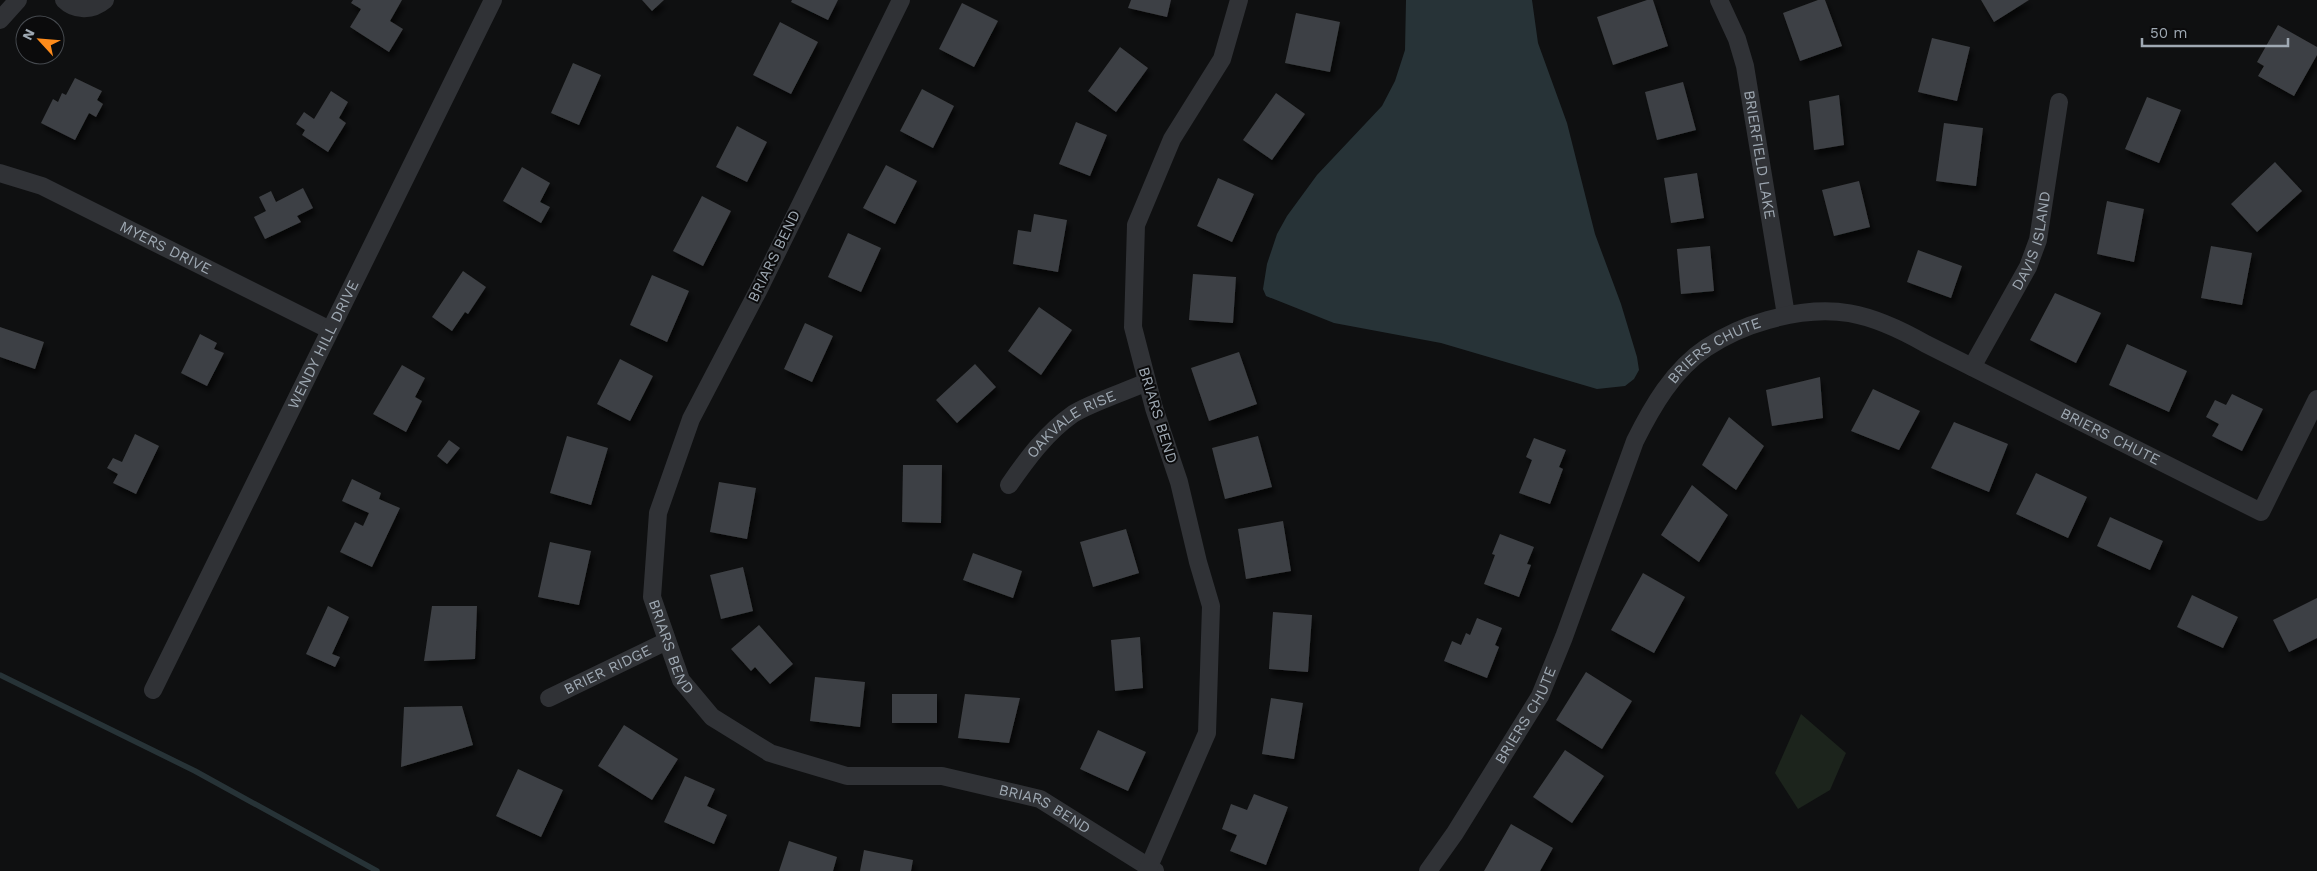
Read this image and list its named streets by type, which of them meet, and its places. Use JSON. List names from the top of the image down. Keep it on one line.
{"streets":{"street":["BRIERFIELD LAKE","DAVIS ISLAND","MYERS DRIVE","BRIARS BEND","WENDY HILL DRIVE","BRIERS CHUTE","OAKVALE RISE","BRIER RIDGE"]},"crossings":[["BRIERFIELD LAKE","BRIERS CHUTE"],["DAVIS ISLAND","BRIERS CHUTE"],["MYERS DRIVE","WENDY HILL DRIVE"],["BRIARS BEND","OAKVALE RISE"],["BRIARS BEND","BRIER RIDGE"]],"scale_bar":"50 m","north":"top left"}
